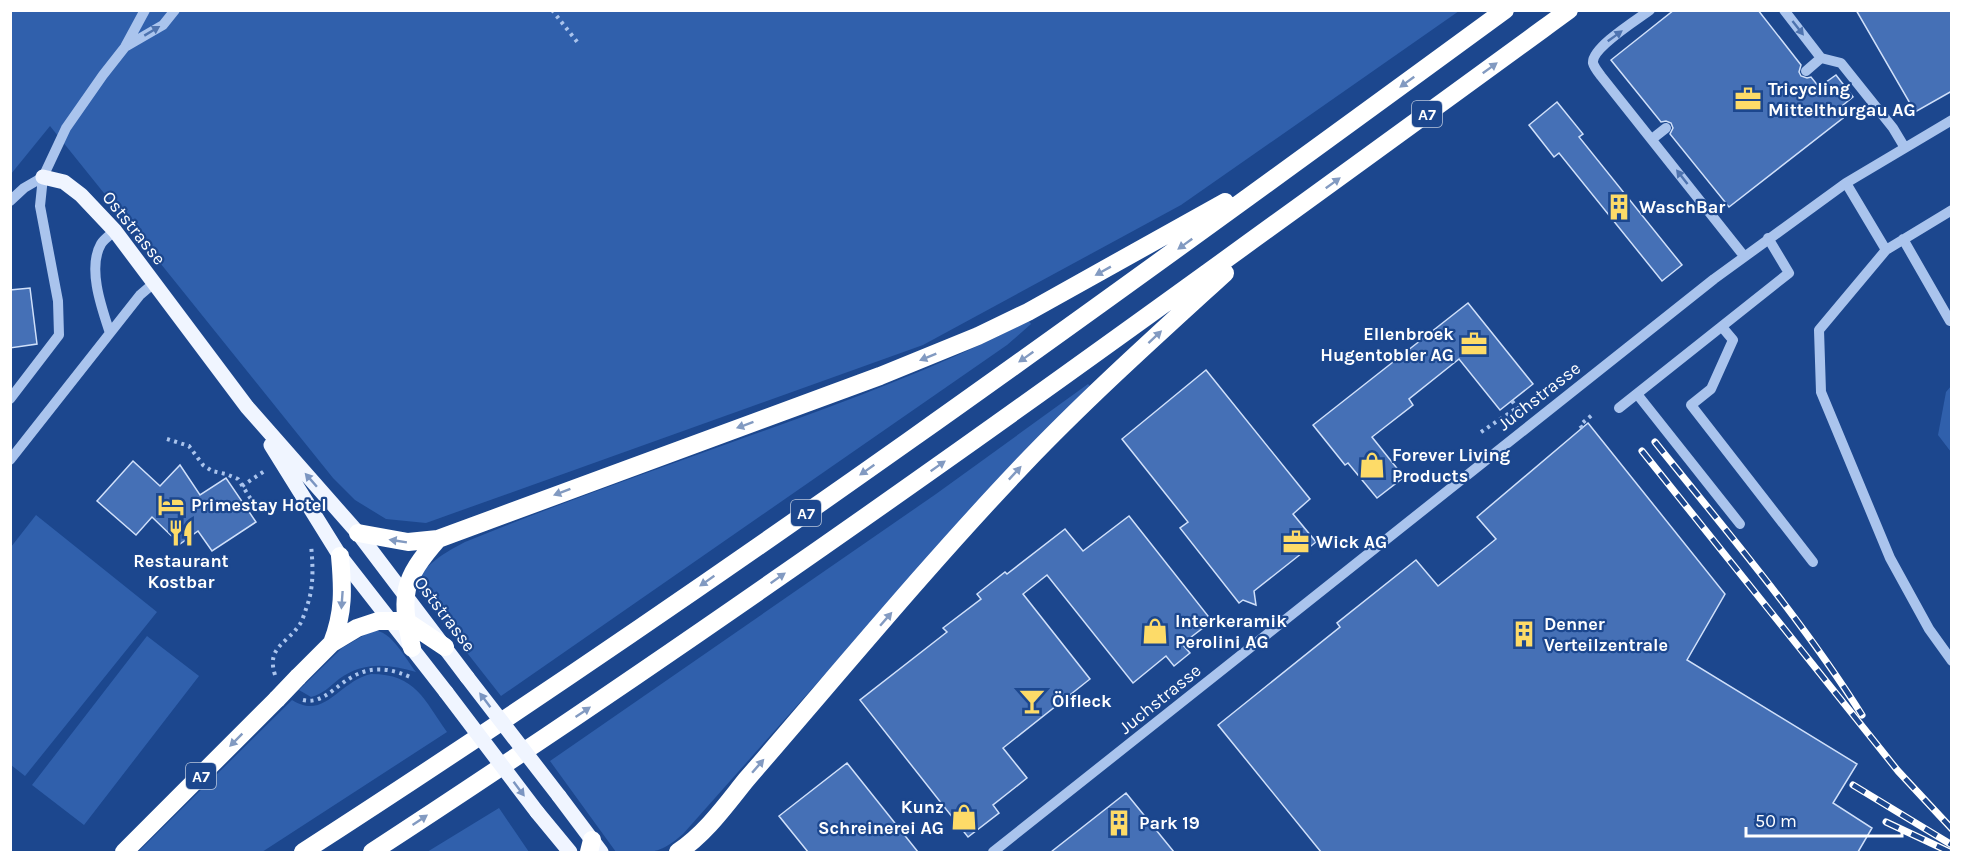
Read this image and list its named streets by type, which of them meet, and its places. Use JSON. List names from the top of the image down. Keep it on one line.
{"streets":{"highway":["A7"],"main road":["Oststrasse"],"street":["Juchstrasse"]},"crossings":[["A7","Oststrasse"]],"places":{"office":["Tricycling Mittelthurgau AG","Ellenbroek Hugentobler AG","Wick AG"],"building":["WaschBar","Denner Verteilzentrale","Park 19"],"shop":["Forever Living Products","Interkeramik Perolini AG","Kunz Schreinerei AG"],"hotel":["Primestay Hotel"],"restaurant":["Restaurant Kostbar"],"bar":["Ölfleck"]},"scale_bar":"50 m"}
